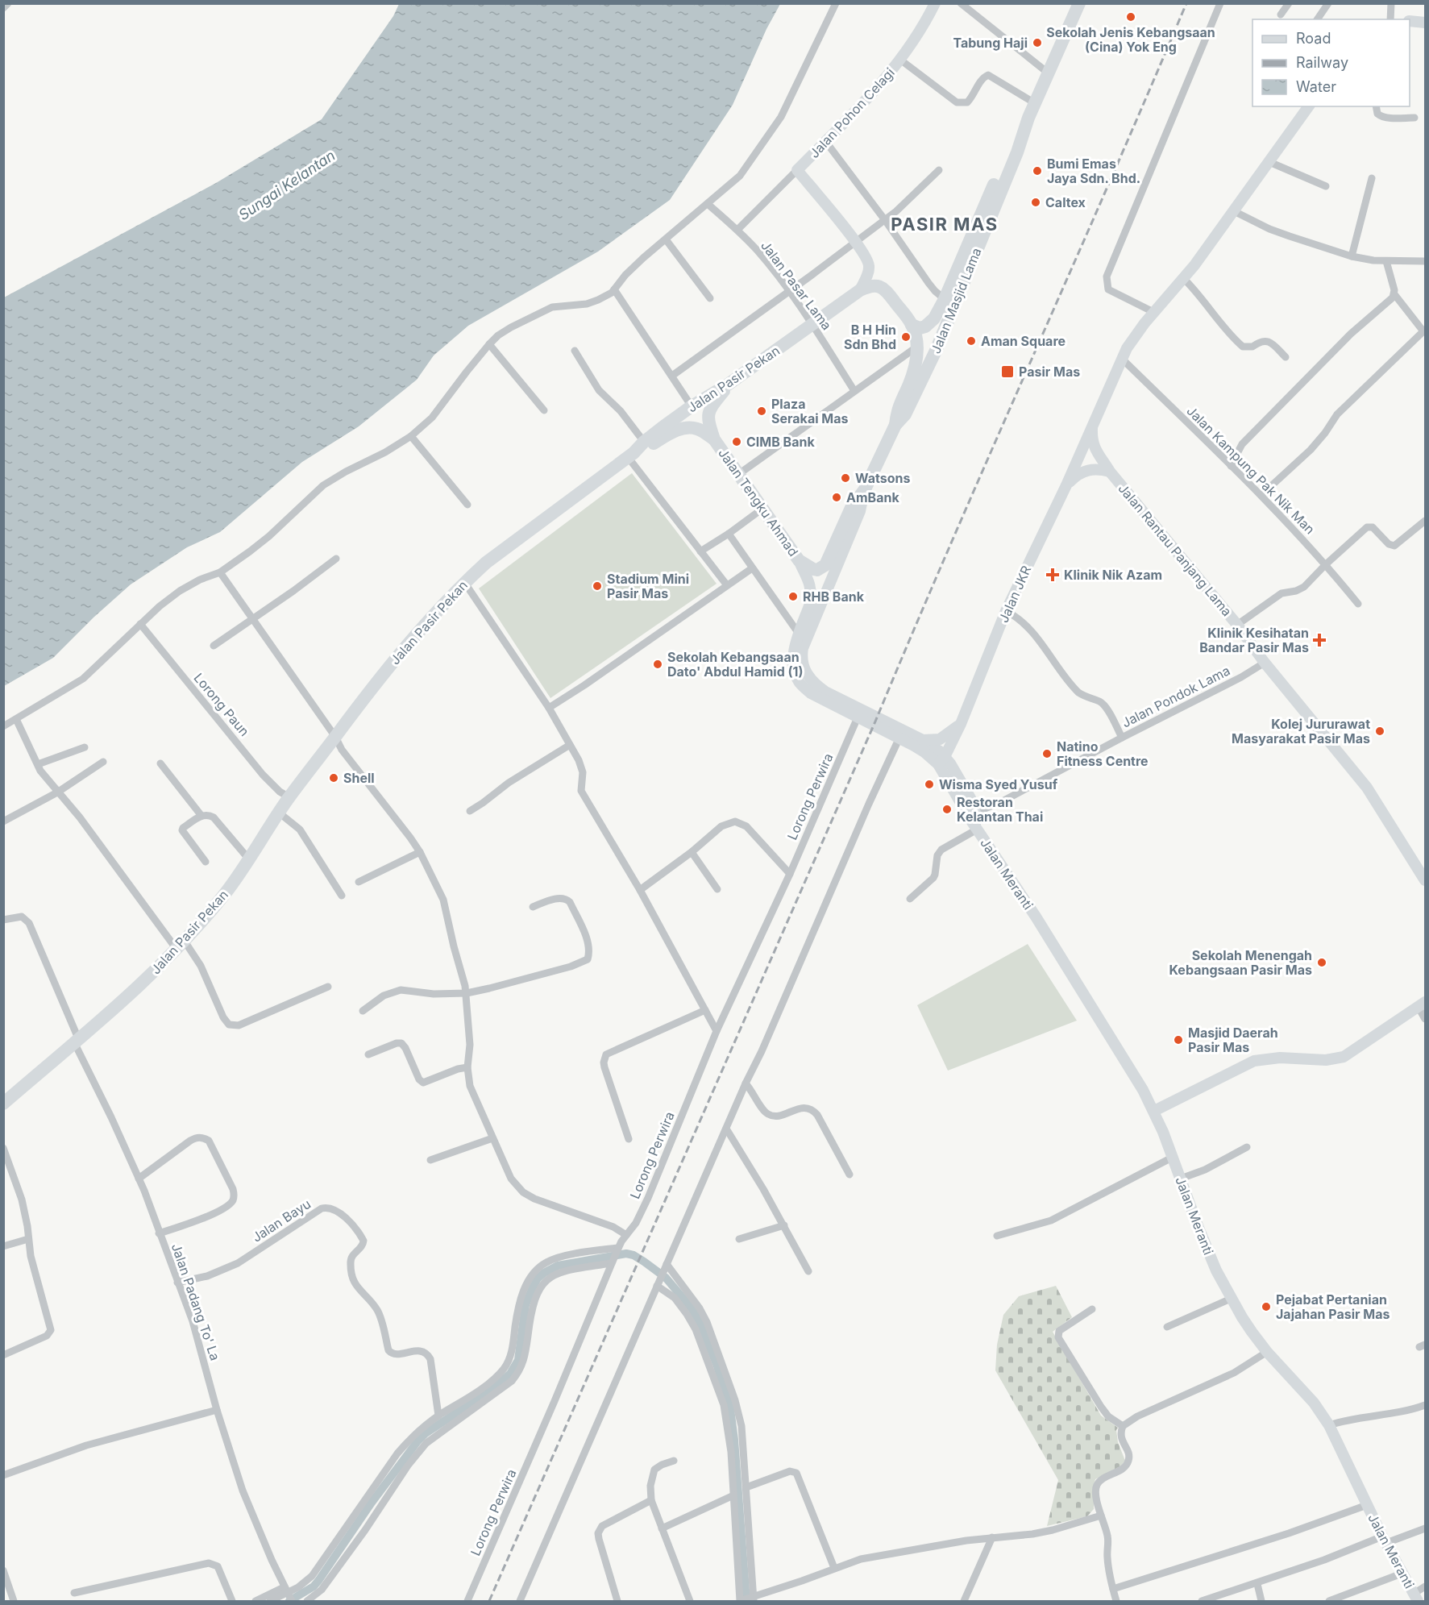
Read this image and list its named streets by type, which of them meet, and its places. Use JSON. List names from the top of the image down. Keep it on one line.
{"streets":{"highway":["Jalan Masjid Lama","Jalan Pasir Pekan","Jalan Tengku Ahmad"],"street":["Jalan Pohon Celagi","Jalan Pasar Lama","Jalan Kampung Pak Nik Man","Jalan Rantau Panjang Lama","Jalan JKR","Jalan Pondok Lama","Lorong Paun","Lorong Perwira","Jalan Meranti","Jalan Bayu","Jalan Padang To' La"]},"crossings":[["Jalan Pasar Lama","Jalan Pasir Pekan"],["Jalan Masjid Lama","Jalan Tengku Ahmad"],["Jalan Pasir Pekan","Lorong Paun"],["Jalan Pasir Pekan","Jalan Padang To' La"],["Jalan Kampung Pak Nik Man","Jalan JKR"],["Jalan Rantau Panjang Lama","Jalan JKR"],["Jalan Rantau Panjang Lama","Jalan Pondok Lama"],["Jalan Pondok Lama","Jalan Meranti"],["Jalan Bayu","Jalan Padang To' La"]],"districts":["PASIR MAS"],"water":["Sungai Kelantan"],"places":{"other":["Sekolah Jenis Kebangsaan (Cina) Yok Eng","Tabung Haji","Bumi Emas Jaya Sdn. Bhd.","Caltex","B H Hin Sdn Bhd","Aman Square","Plaza Serakai Mas","CIMB Bank","Watsons","AmBank","Stadium Mini Pasir Mas","RHB Bank","Sekolah Kebangsaan Dato' Abdul Hamid (1)","Kolej Jururawat Masyarakat Pasir Mas","Natino Fitness Centre","Shell","Wisma Syed Yusuf","Restoran Kelantan Thai","Sekolah Menengah Kebangsaan Pasir Mas","Masjid Daerah Pasir Mas","Pejabat Pertanian Jajahan Pasir Mas"],"transit":["Pasir Mas"],"health":["Klinik Nik Azam","Klinik Kesihatan Bandar Pasir Mas"]},"legend":["Road","Railway","Water"]}
